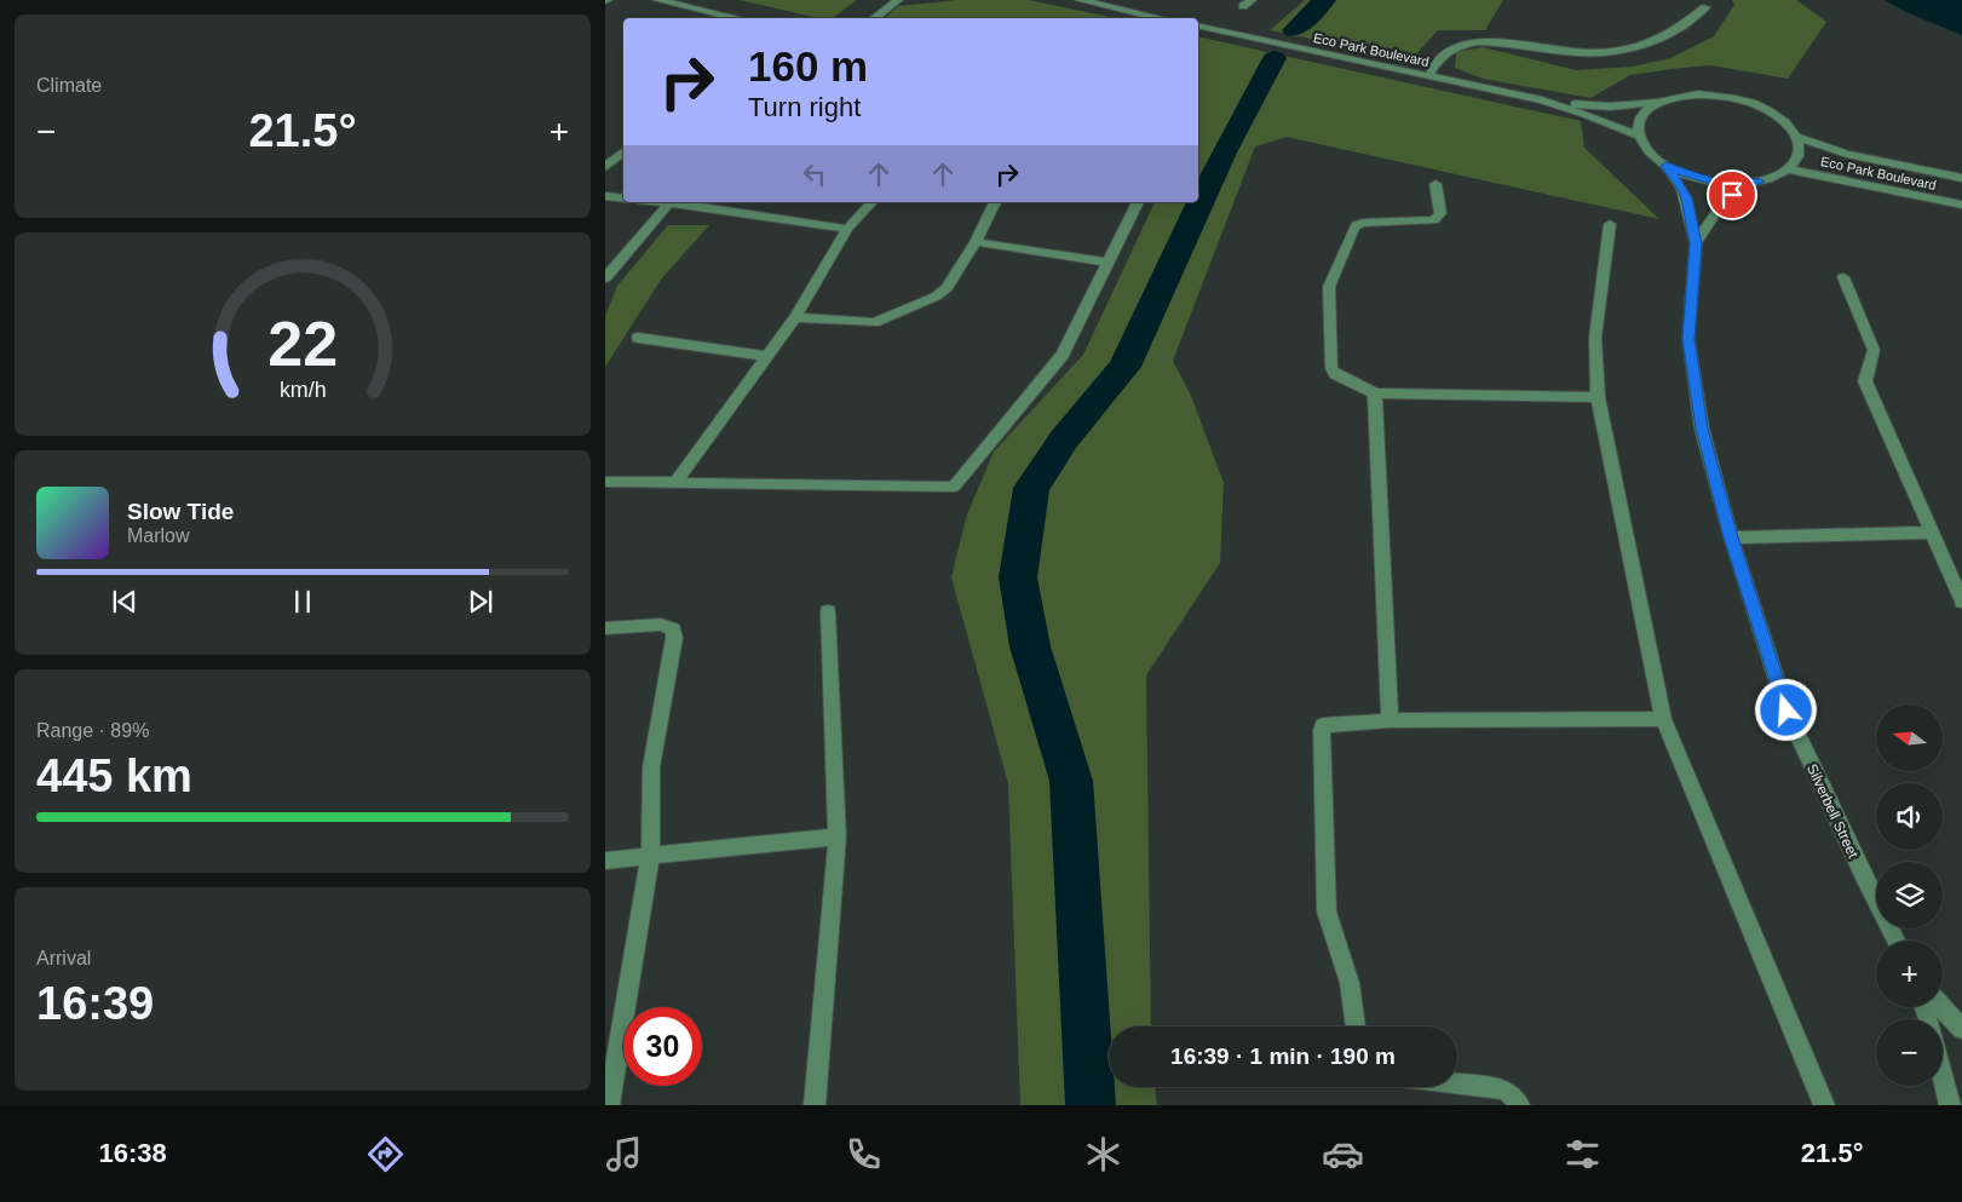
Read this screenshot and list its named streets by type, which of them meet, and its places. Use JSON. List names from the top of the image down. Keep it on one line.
{"streets":{"street":["Eco Park Boulevard","Silverbell Street"]},"north":"left","page":{"tile":["Climate",["Range · 89%","445 km"],["Arrival","16:39"]],"turn":["160 m","Turn right"],"heat":["−","21.5°","+"],"song":["Slow Tide","Marlow"],"map_buttons":["+","−"],"limit":"30","trip":"16:39 · 1 min · 190 m","tabs":["16:38","21.5°"],"gauge":["22","km/h"]}}
